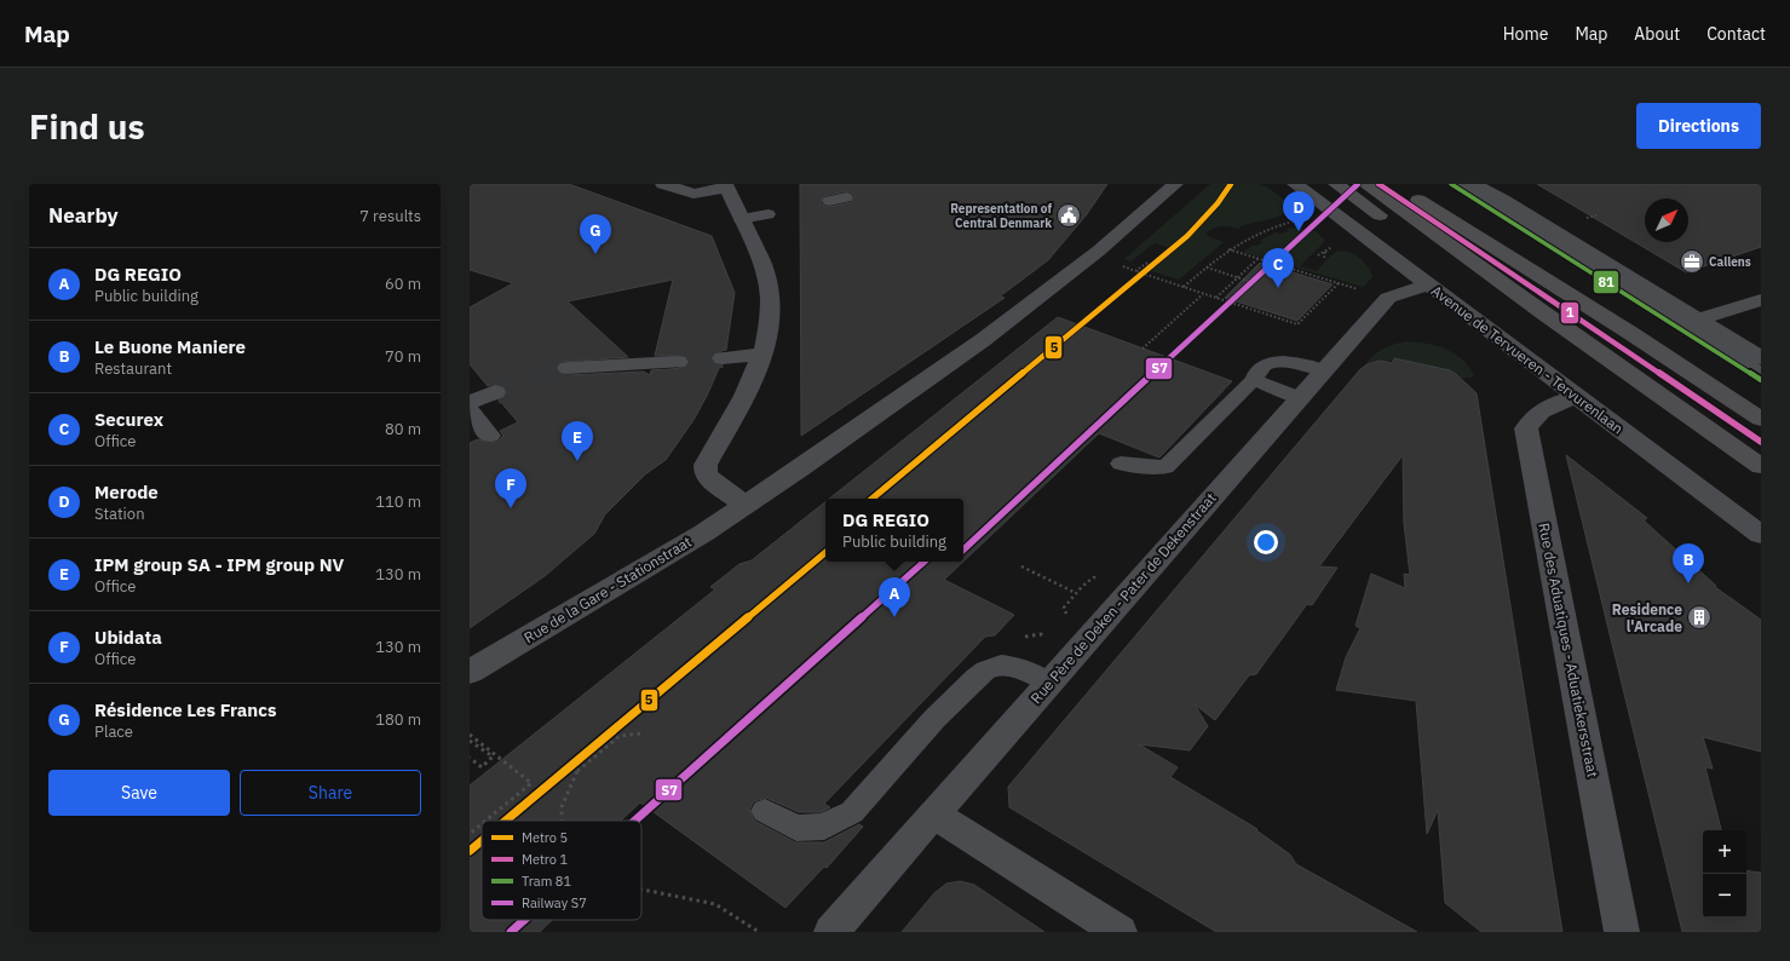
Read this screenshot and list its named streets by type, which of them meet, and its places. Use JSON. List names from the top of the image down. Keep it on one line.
{"streets":{"street":["Avenue de Tervueren - Tervurenlaan","Rue de la Gare - Stationstraat","Rue Père de Deken - Pater de Dekenstraat","Rue des Aduatiques - Aduatiekersstraat"]},"crossings":[["Avenue de Tervueren - Tervurenlaan","Rue Père de Deken - Pater de Dekenstraat"],["Avenue de Tervueren - Tervurenlaan","Rue des Aduatiques - Aduatiekersstraat"]],"places":{"public building":["Representation of Central Denmark"],"office":["Callens"],"building":["Residence l'Arcade"]},"lines":["metro line 5","metro line 1","tram line 81","rail line S7"],"legend":["Metro 5","Metro 1","Tram 81","Railway S7"],"north":"top right","page":{"header":"Map","nav":["Home","Map","About","Contact"],"buttons":["Directions",["Save","Share"]],"title":"Find us","heading":["Nearby","7 results"],"pins":["D","G","C","E","F","B","A"],"list":[{"mark":"A","name":"DG REGIO","note":"Public building","value":"60 m"},{"mark":"B","name":"Le Buone Maniere","note":"Restaurant","value":"70 m"},{"mark":"C","name":"Securex","note":"Office","value":"80 m"},{"mark":"D","name":"Merode","note":"Station","value":"110 m"},{"mark":"E","name":"IPM group SA - IPM group NV","note":"Office","value":"130 m"},{"mark":"F","name":"Ubidata","note":"Office","value":"130 m"},{"mark":"G","name":"Résidence Les Francs","note":"Place","value":"180 m"}],"popup":["DG REGIO","Public building"],"map_buttons":["+","−"]}}
